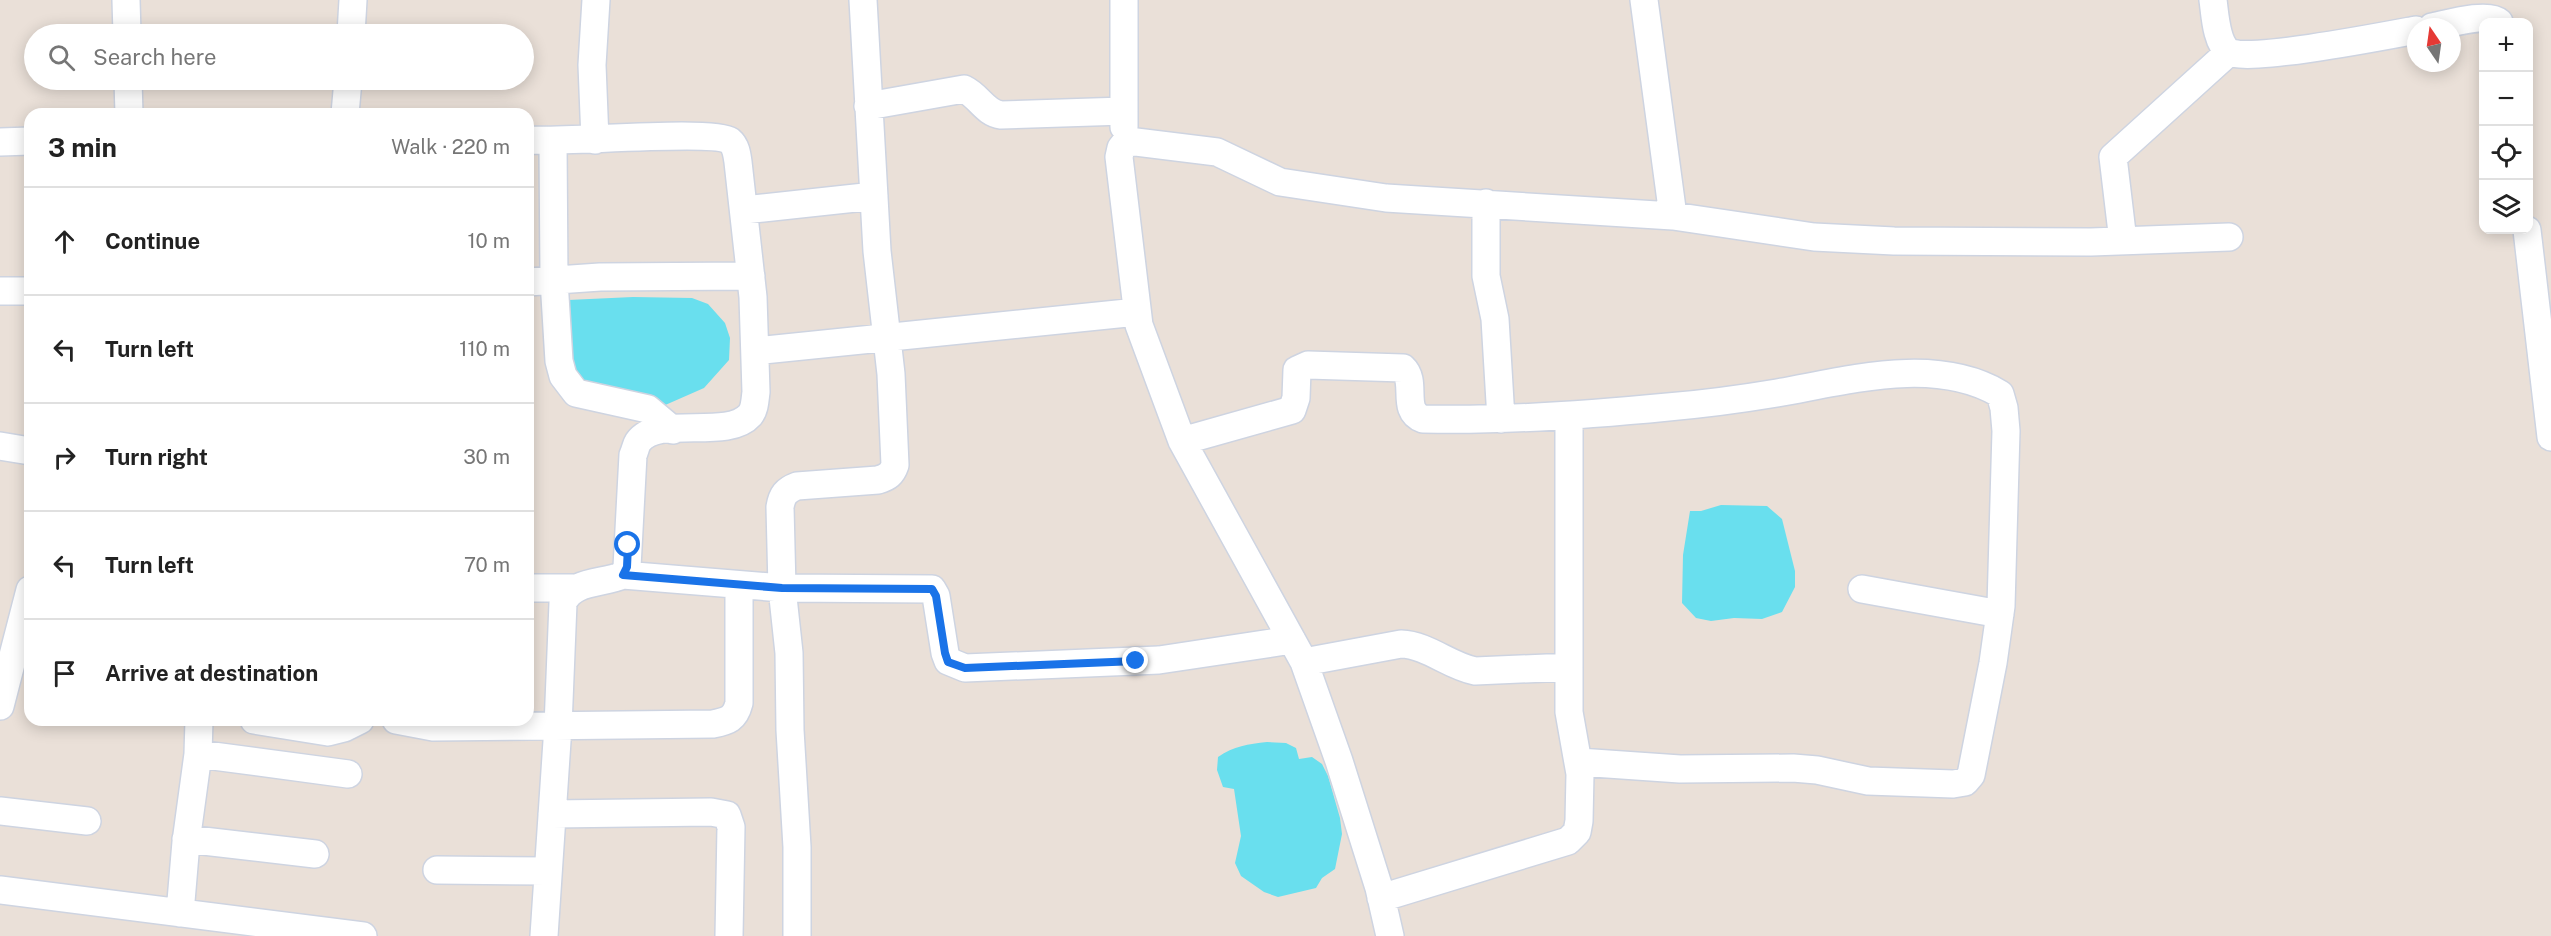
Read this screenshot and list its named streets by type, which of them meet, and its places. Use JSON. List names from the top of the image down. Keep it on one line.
{"north":"top","page":{"map_buttons":["+","−"],"search":"Search here","heading":["3 min","Walk · 220 m"],"list":[["Continue","10 m"],["Turn left","110 m"],["Turn right","30 m"],["Turn left","70 m"],"Arrive at destination"]}}
